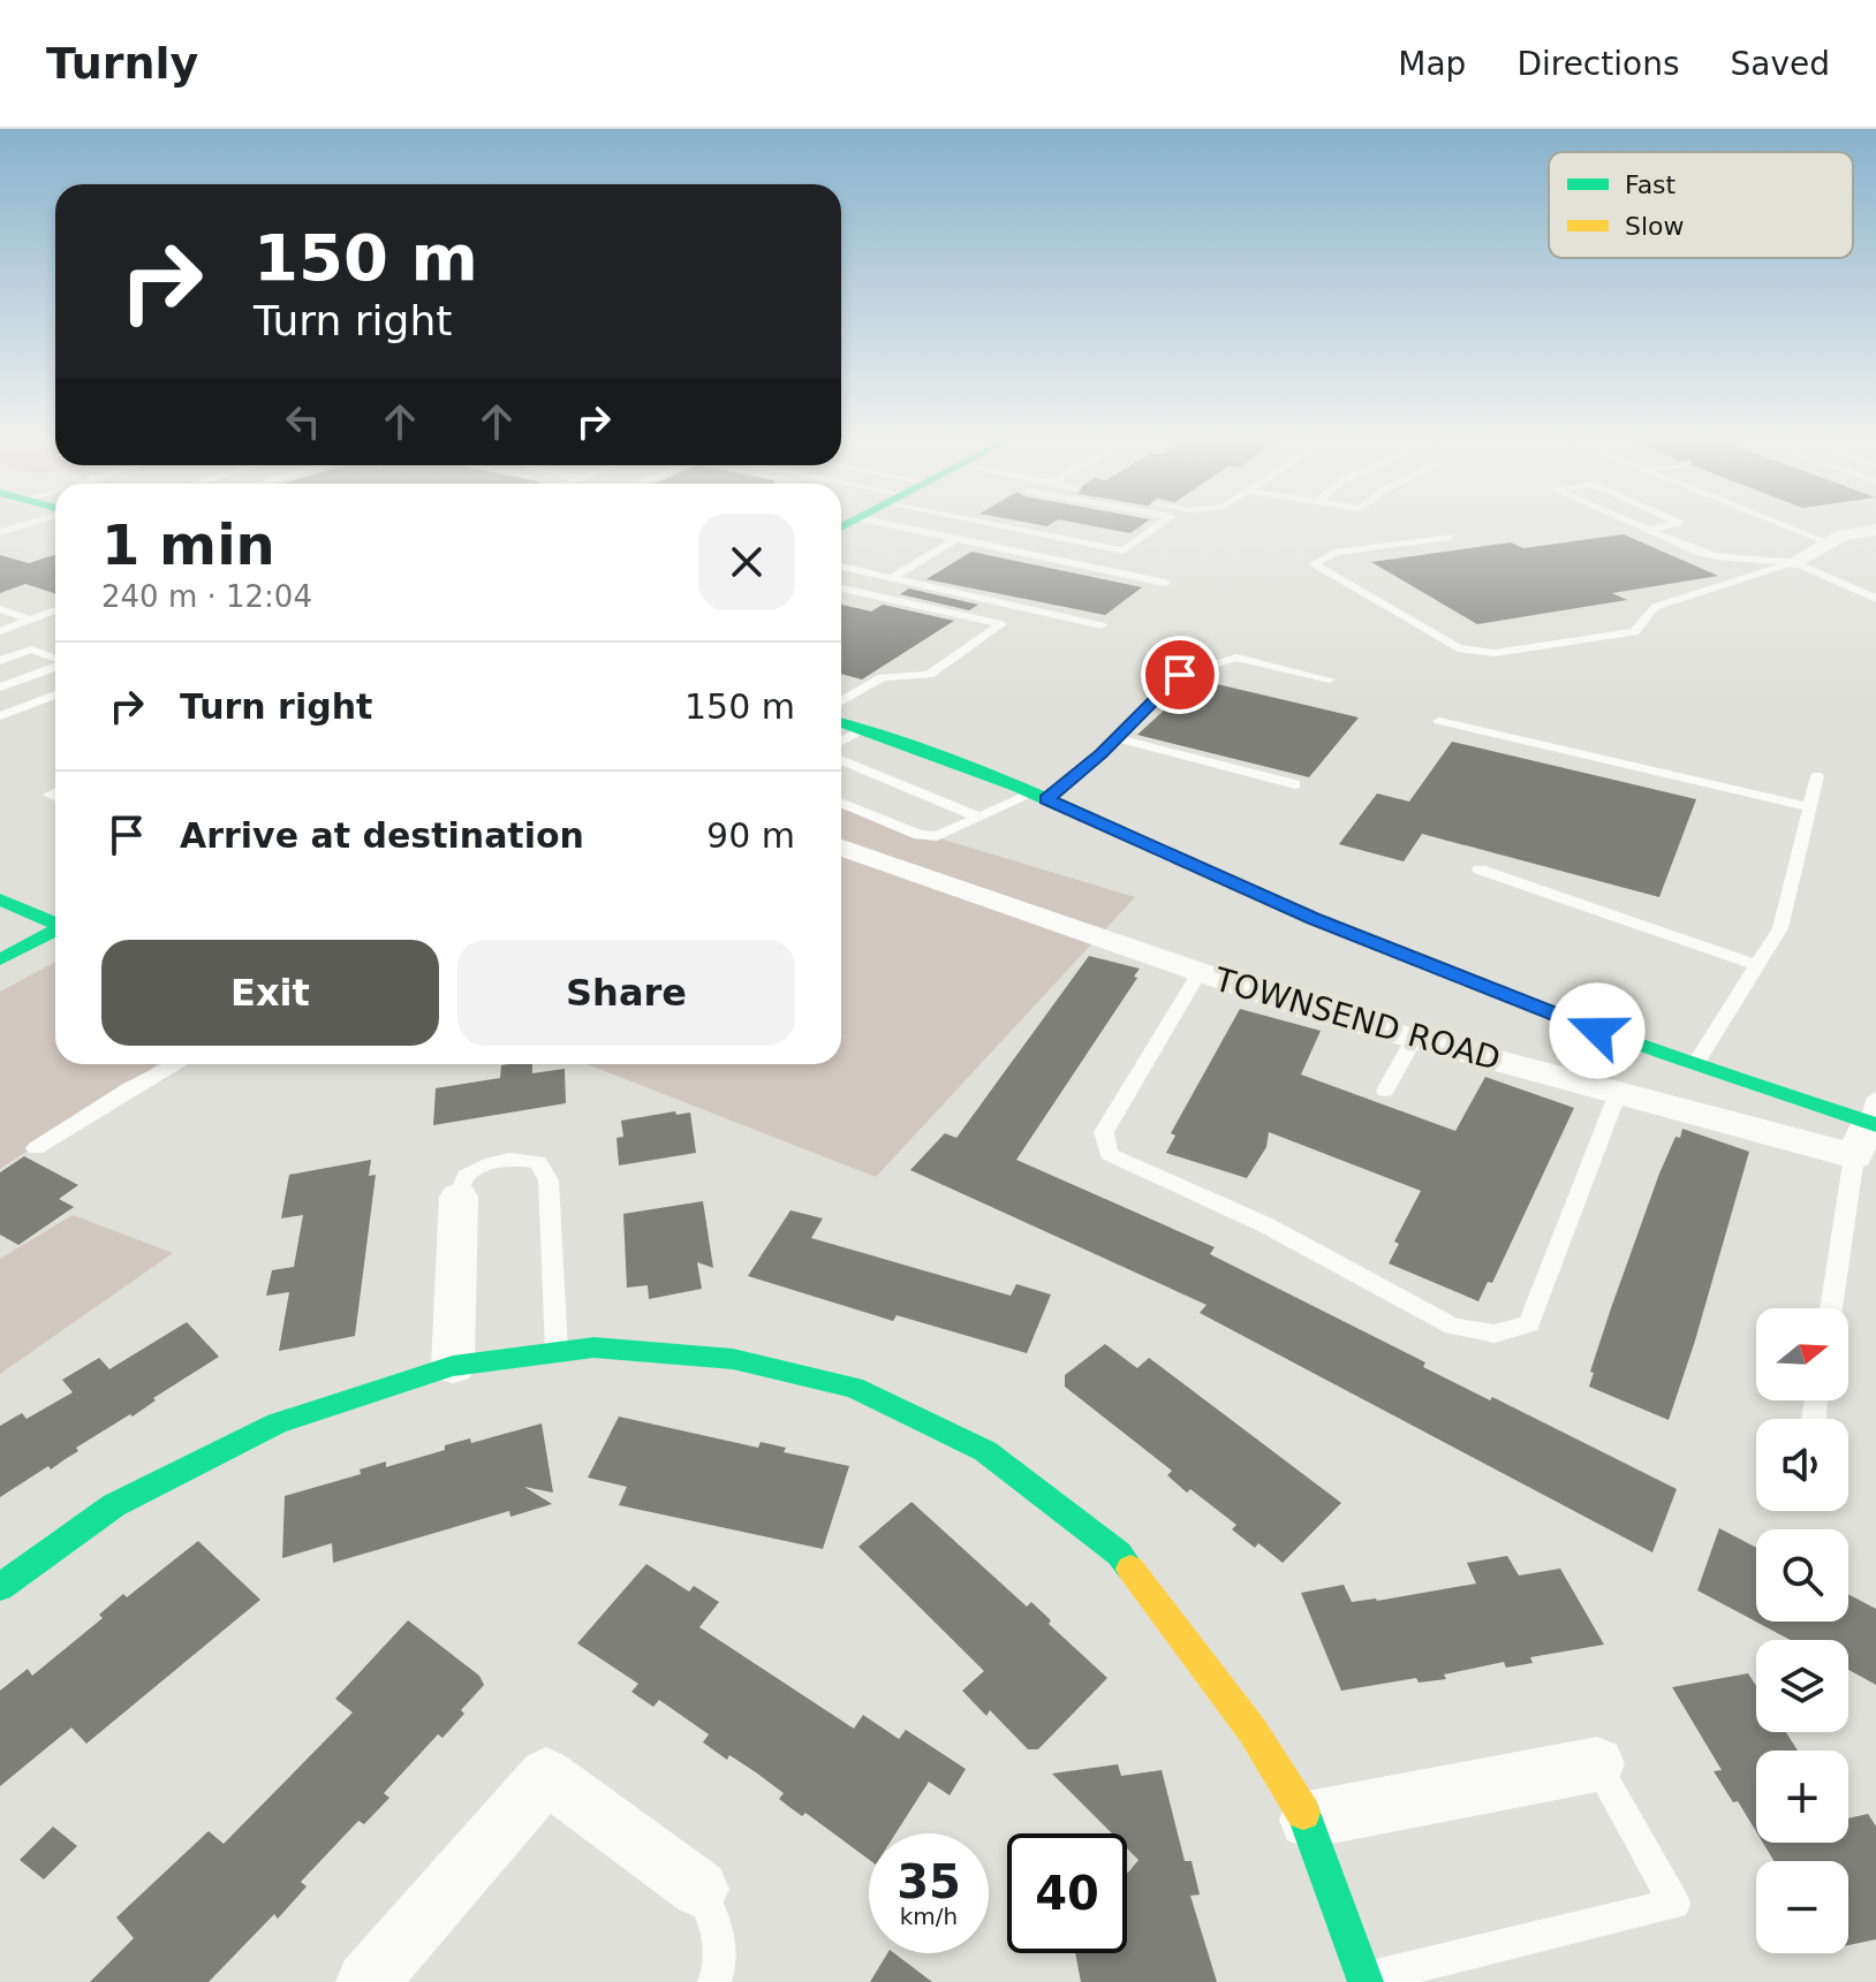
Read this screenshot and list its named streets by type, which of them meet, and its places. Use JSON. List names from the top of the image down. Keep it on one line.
{"streets":{"street":["TOWNSEND ROAD"]},"legend":["Fast","Slow"],"north":"right","page":{"header":"Turnly","nav":["Map","Directions","Saved"],"turn":["150 m","Turn right"],"heading":["1 min","240 m · 12:04"],"list":[{"name":"Turn right","value":"150 m"},{"name":"Arrive at destination","value":"90 m"}],"buttons":["Exit","Share"],"map_buttons":["+","−"],"speed":"35 km/h","limit":"40"}}
